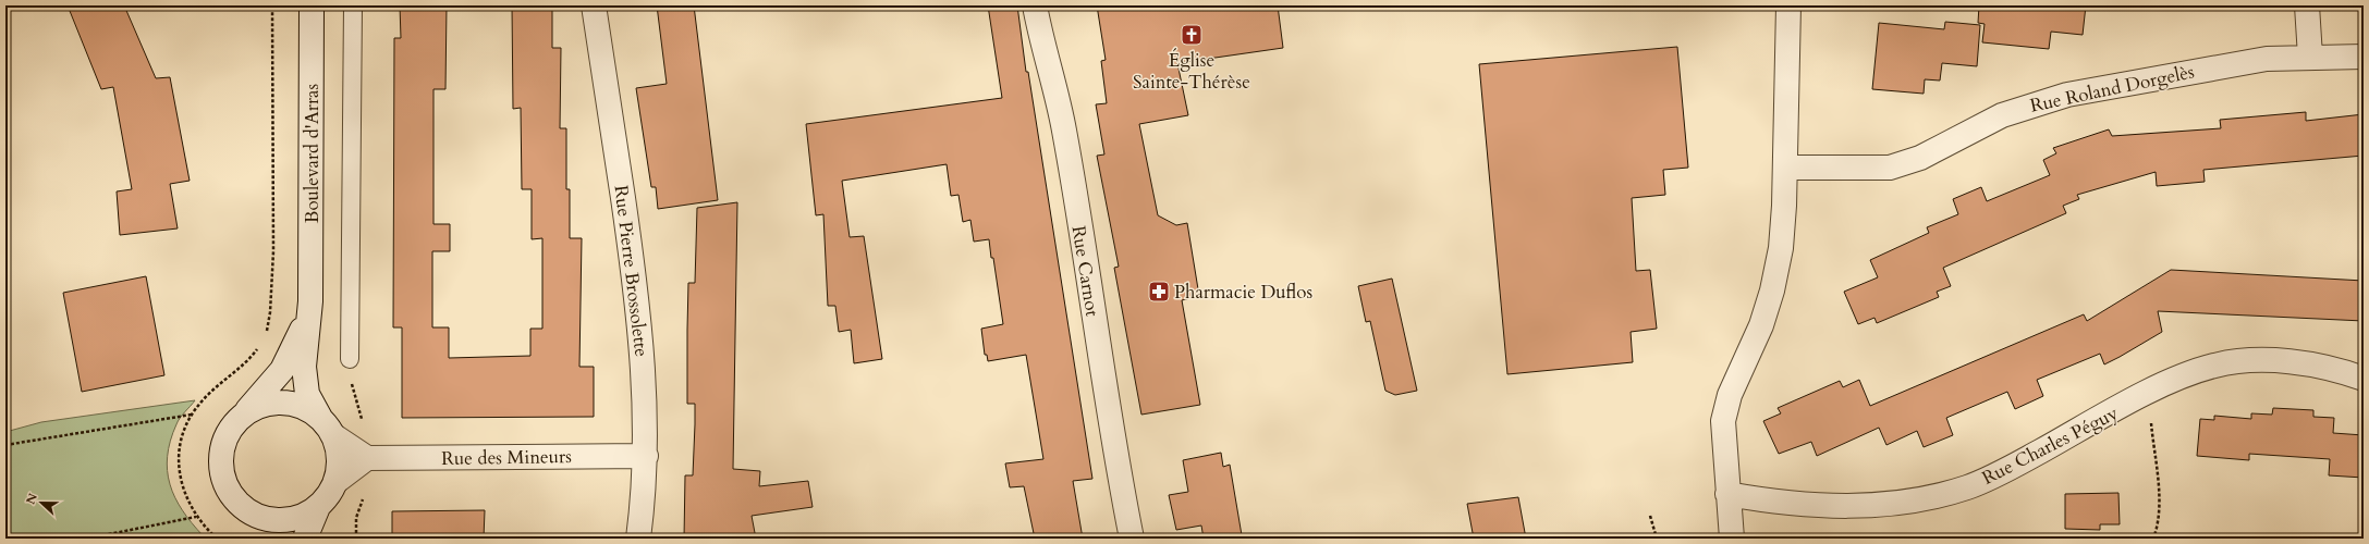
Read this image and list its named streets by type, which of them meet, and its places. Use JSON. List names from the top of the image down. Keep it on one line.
{"streets":{"street":["Rue Roland Dorgelès","Boulevard d'Arras","Rue Pierre Brossolette","Rue Carnot","Rue Charles Péguy","Rue des Mineurs"]},"crossings":[["Rue Pierre Brossolette","Rue des Mineurs"]],"places":{"church":["Église Sainte-Thérèse"],"pharmacy":["Pharmacie Duflos"]},"north":"left"}
